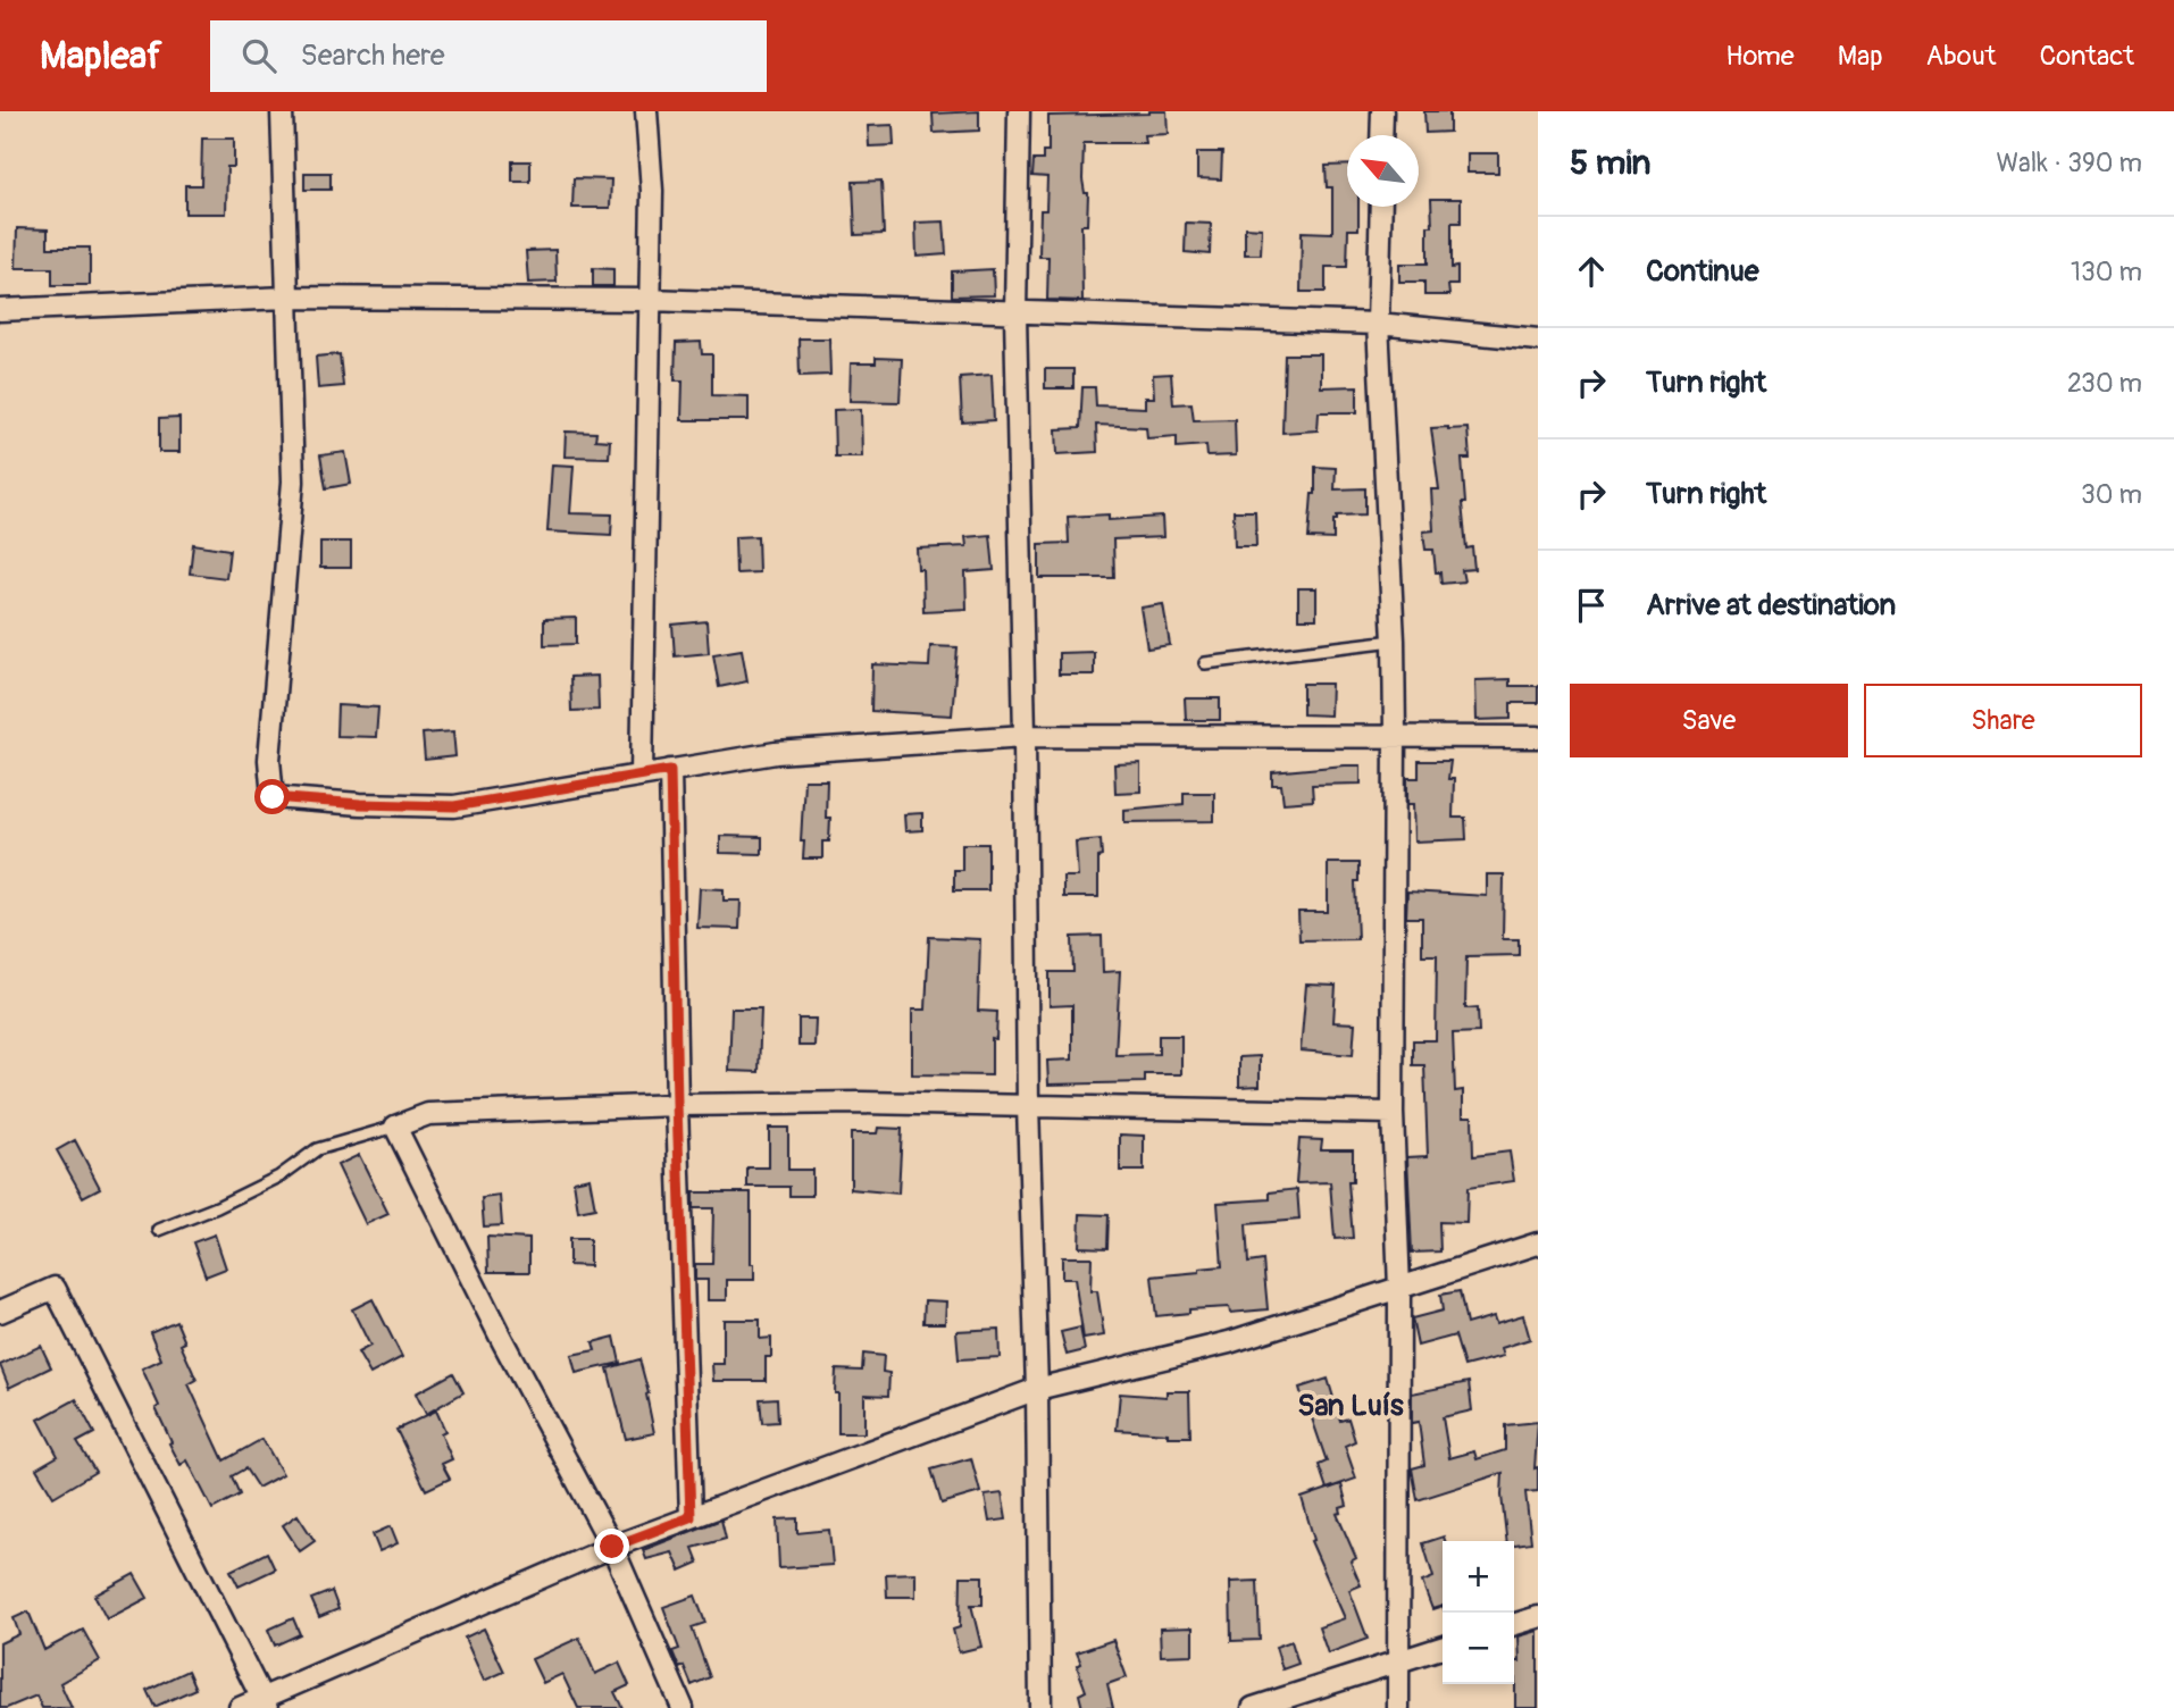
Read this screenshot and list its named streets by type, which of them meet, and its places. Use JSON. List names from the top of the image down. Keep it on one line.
{"districts":["San Luís"],"north":"top left","page":{"header":"Mapleaf","search":"Search here","nav":["Home","Map","About","Contact"],"heading":["5 min","Walk · 390 m"],"list":[["Continue","130 m"],["Turn right","230 m"],["Turn right","30 m"],"Arrive at destination"],"buttons":["Save","Share"],"map_buttons":["+","−"]}}
